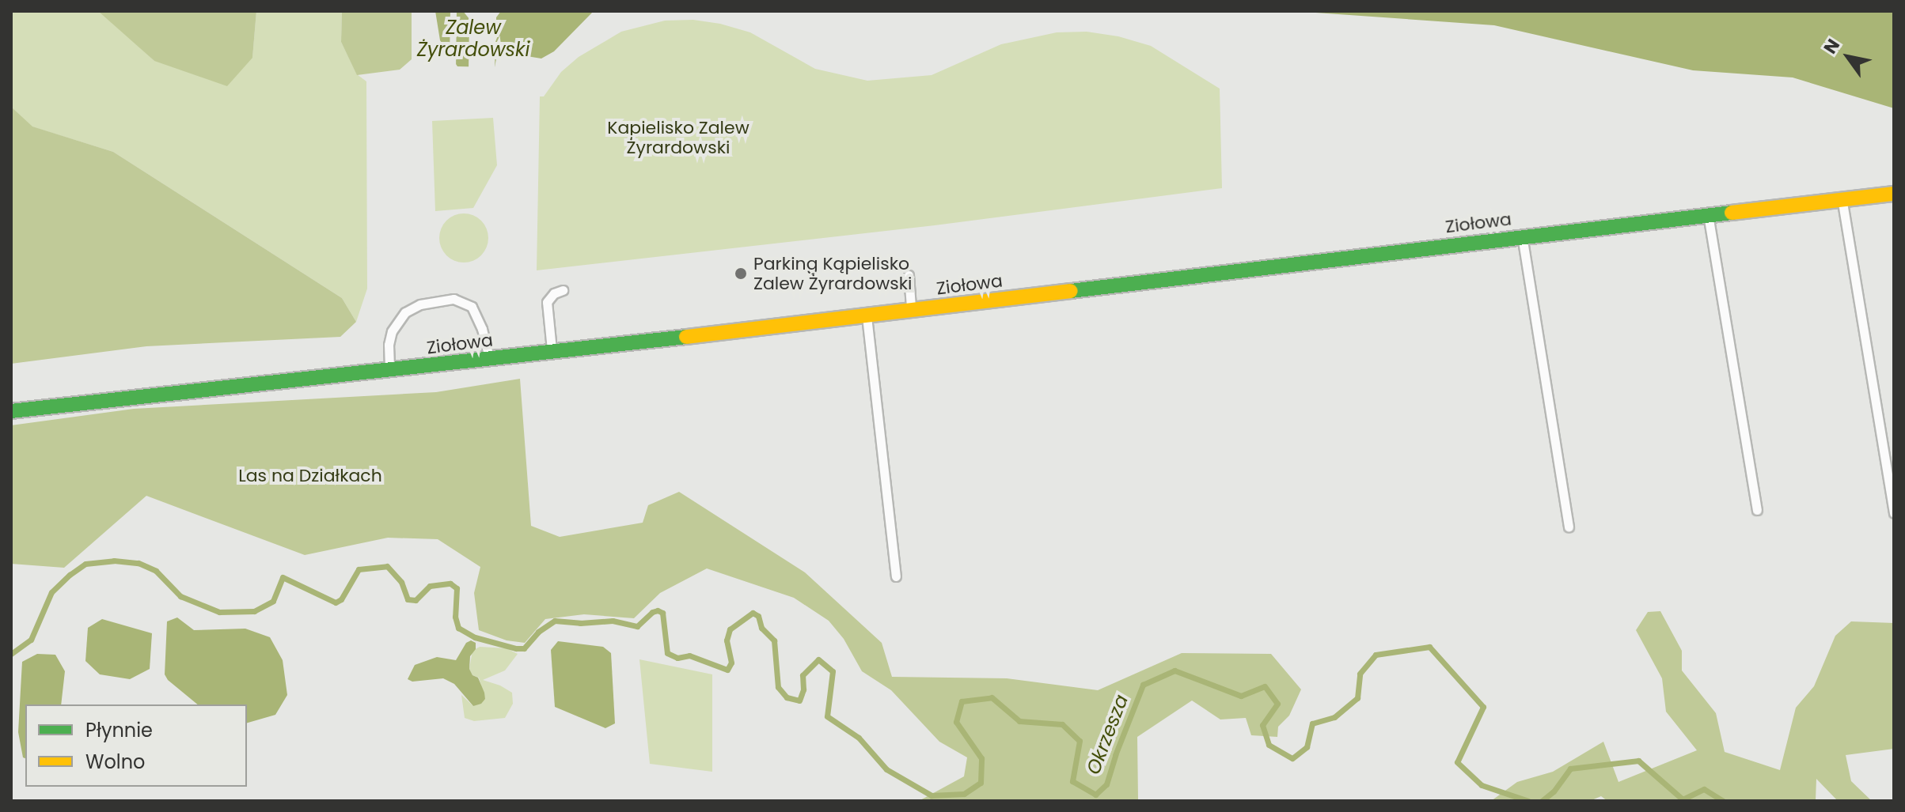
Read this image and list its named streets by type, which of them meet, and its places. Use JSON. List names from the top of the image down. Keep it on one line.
{"streets":{"street":["Ziołowa"]},"water":["Zalew Żyrardowski","Okrzesza"],"parks":["Kapielisko Zalew Żyrardowski","Las na Działkach"],"places":["Parking Kąpielisko Zalew Żyrardowski"],"legend":["Płynnie","Wolno"],"north":"top left"}
